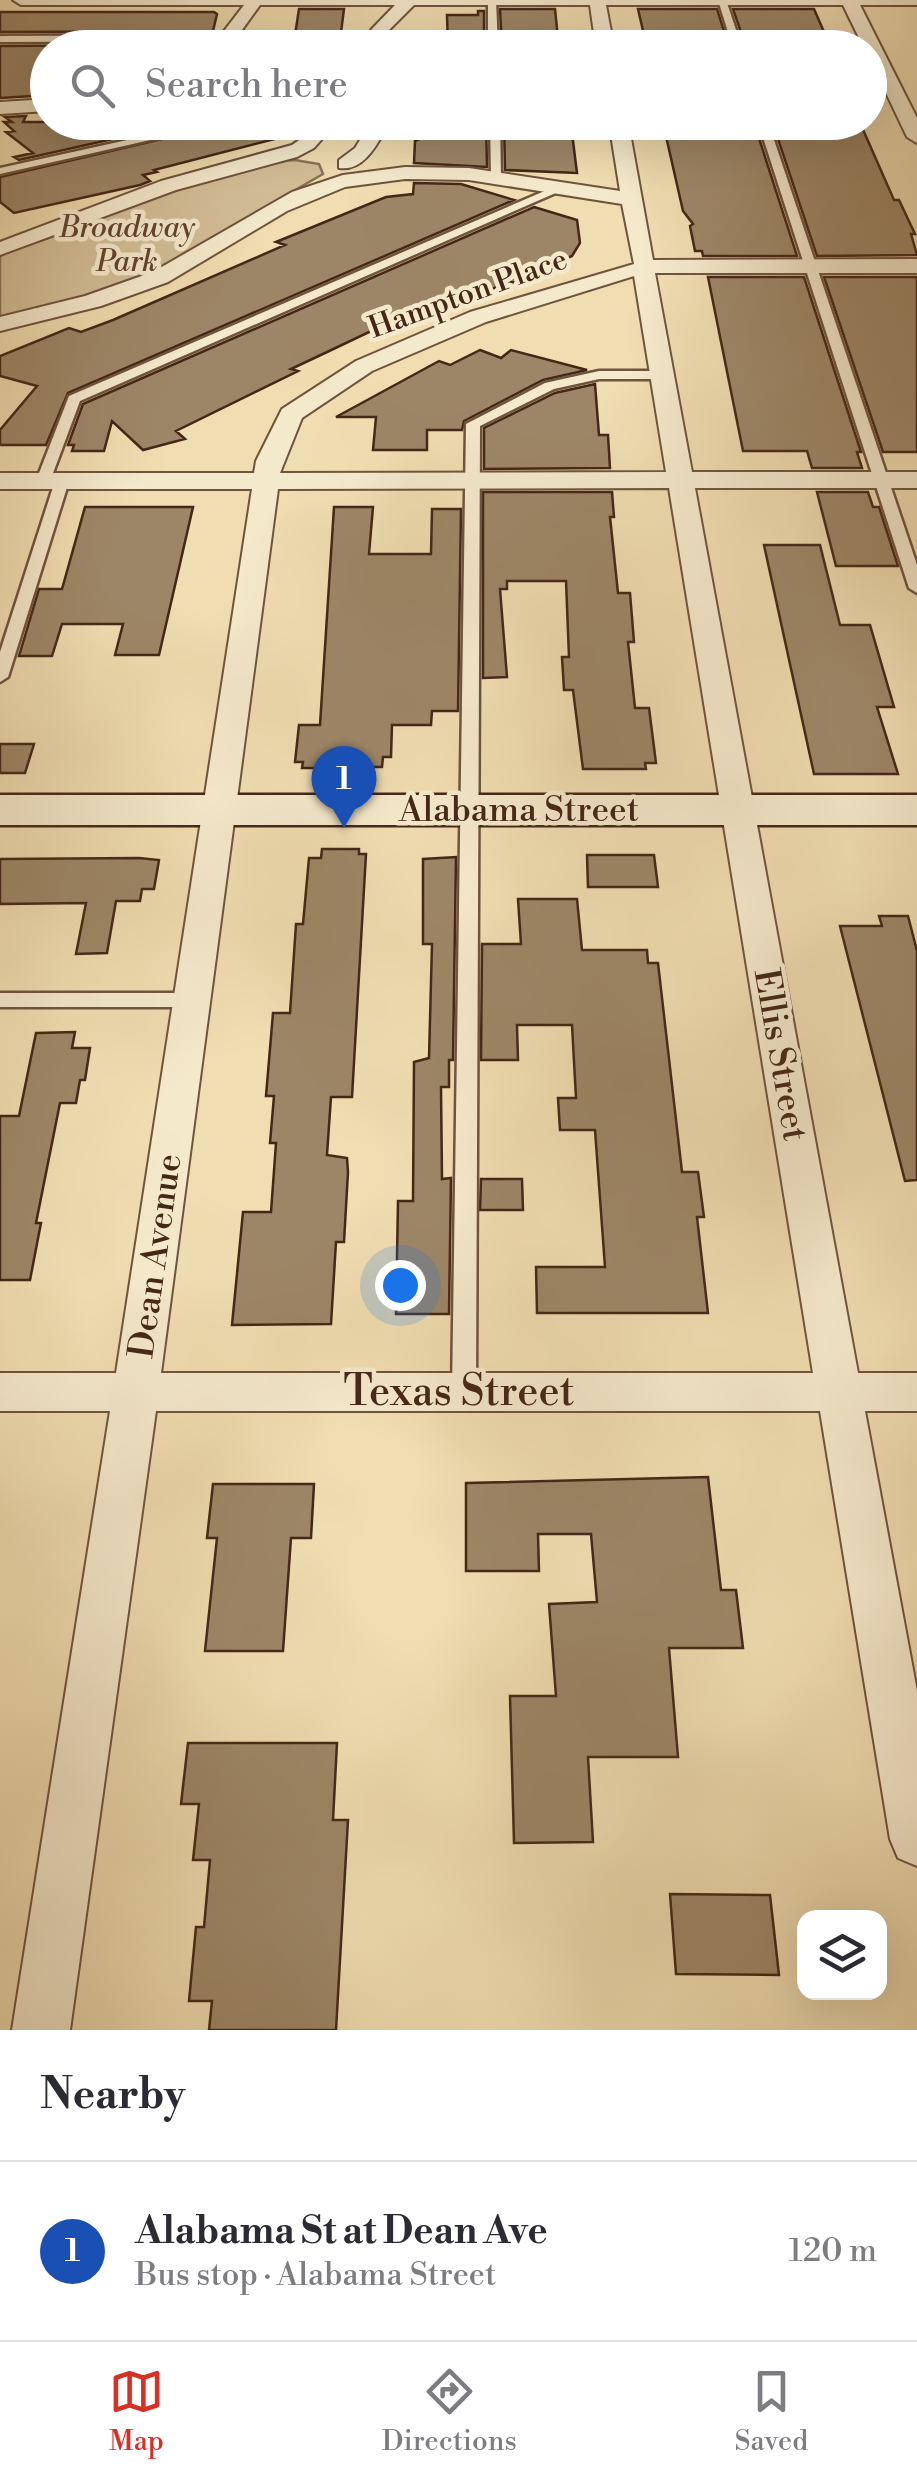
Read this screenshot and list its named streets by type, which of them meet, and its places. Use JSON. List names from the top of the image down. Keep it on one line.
{"streets":{"main road":["Alabama Street"],"street":["Hampton Place","Ellis Street","Dean Avenue","Texas Street"]},"crossings":[["Hampton Place","Ellis Street"],["Hampton Place","Dean Avenue"],["Alabama Street","Ellis Street"],["Alabama Street","Dean Avenue"],["Ellis Street","Texas Street"],["Dean Avenue","Texas Street"]],"parks":["Broadway Park"],"page":{"search":"Search here","pins":"1","heading":"Nearby","list":[{"mark":"1","name":"Alabama St at Dean Ave","note":"Bus stop · Alabama Street","value":"120 m"}],"nav":["Map","Directions","Saved"]}}
